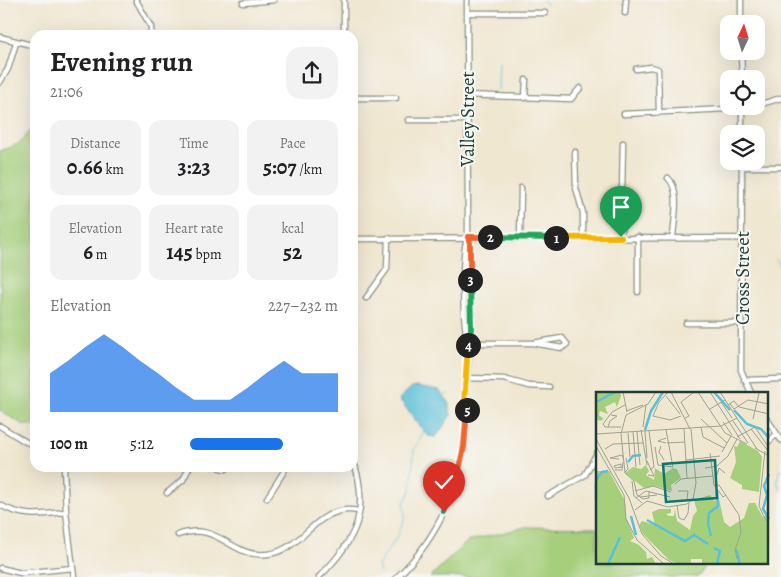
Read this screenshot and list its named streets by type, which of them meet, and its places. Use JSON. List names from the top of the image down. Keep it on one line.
{"streets":{"street":["Valley Street","Cross Street"]},"north":"top","page":{"heading":["Evening run","21:06"],"stats":[["Distance","0.66 km"],["Time","3:23"],["Pace","5:07 /km"],["Elevation","6 m"],["Heart rate","145 bpm"],["kcal","52"]],"pins":["2","1","3","4","5"],"chart":["Elevation","227–232 m"],"list":[{"name":"100 m","note":"5:12"}]}}
